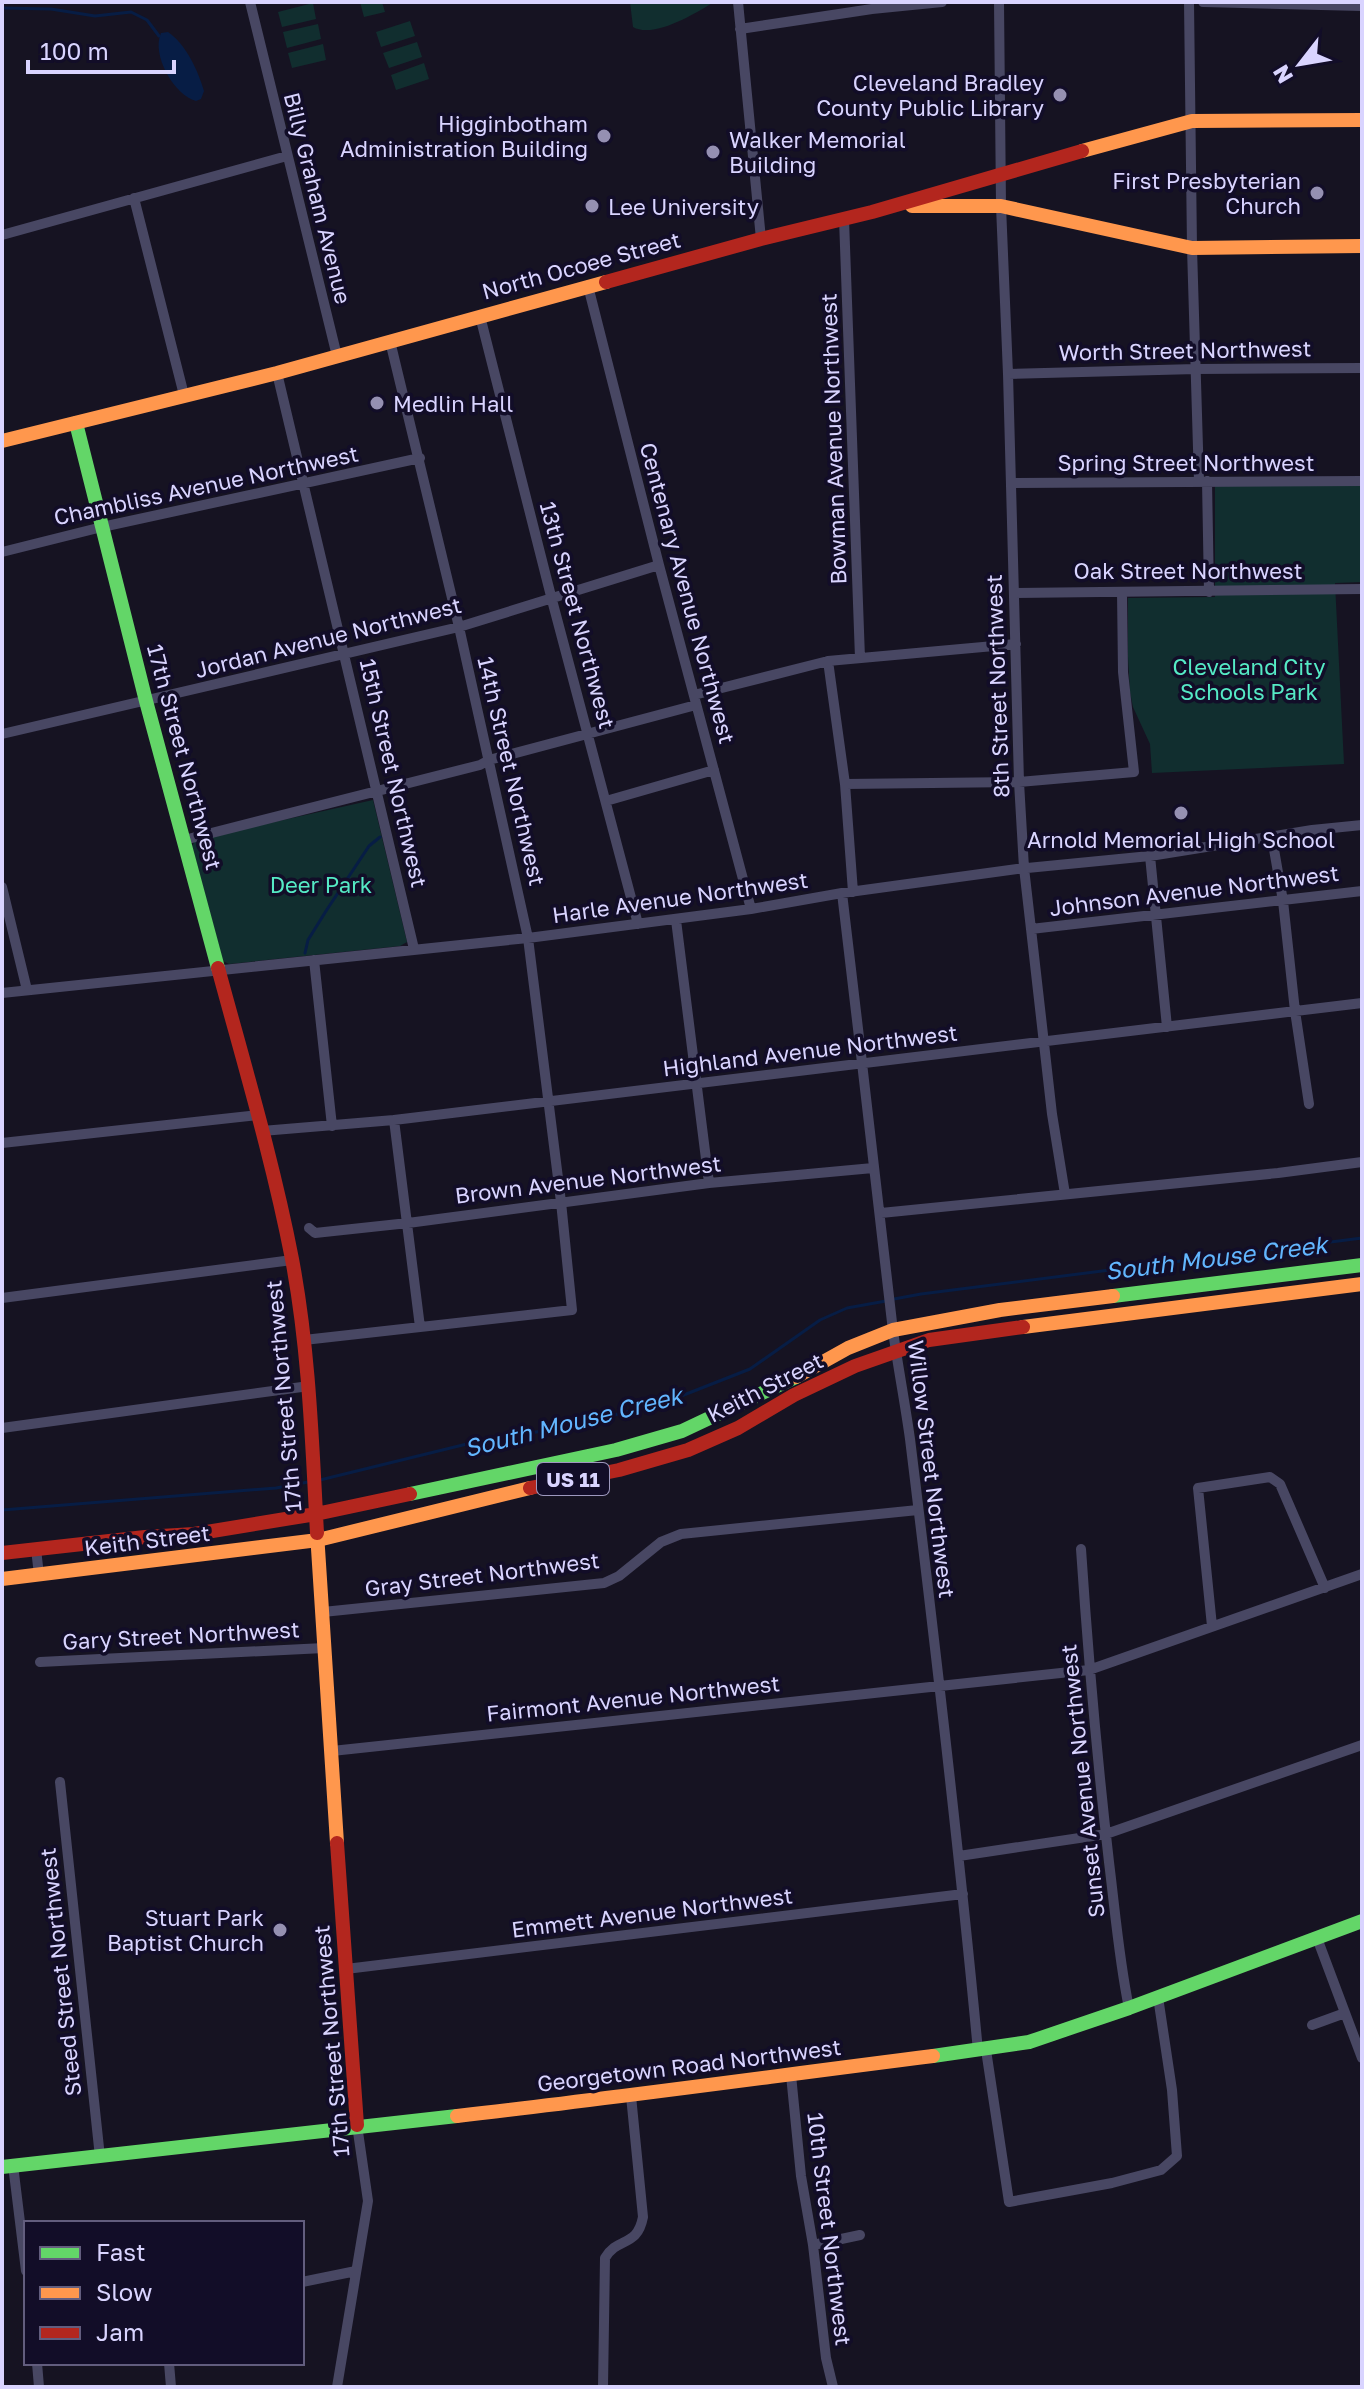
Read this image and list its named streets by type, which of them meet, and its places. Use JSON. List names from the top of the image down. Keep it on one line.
{"streets":{"main road":["North Ocoee Street","17th Street Northwest","Keith Street","US 11","Georgetown Road Northwest"],"street":["Billy Graham Avenue","Worth Street Northwest","Bowman Avenue Northwest","Spring Street Northwest","Chambliss Avenue Northwest","Oak Street Northwest","Centenary Avenue Northwest","13th Street Northwest","Jordan Avenue Northwest","8th Street Northwest","14th Street Northwest","15th Street Northwest","Johnson Avenue Northwest","Harle Avenue Northwest","Highland Avenue Northwest","Brown Avenue Northwest","Willow Street Northwest","Gray Street Northwest","Gary Street Northwest","Fairmont Avenue Northwest","Sunset Avenue Northwest","Emmett Avenue Northwest","Steed Street Northwest","10th Street Northwest"]},"crossings":[["Billy Graham Avenue","North Ocoee Street"],["North Ocoee Street","Bowman Avenue Northwest"],["North Ocoee Street","Centenary Avenue Northwest"],["North Ocoee Street","13th Street Northwest"],["North Ocoee Street","8th Street Northwest"],["North Ocoee Street","17th Street Northwest"],["North Ocoee Street","14th Street Northwest"],["North Ocoee Street","15th Street Northwest"],["Worth Street Northwest","8th Street Northwest"],["Spring Street Northwest","8th Street Northwest"],["Chambliss Avenue Northwest","17th Street Northwest"],["Chambliss Avenue Northwest","14th Street Northwest"],["Chambliss Avenue Northwest","15th Street Northwest"],["Oak Street Northwest","8th Street Northwest"],["Centenary Avenue Northwest","Jordan Avenue Northwest"],["Centenary Avenue Northwest","Harle Avenue Northwest"],["13th Street Northwest","Jordan Avenue Northwest"],["13th Street Northwest","Harle Avenue Northwest"],["Jordan Avenue Northwest","17th Street Northwest"],["Jordan Avenue Northwest","14th Street Northwest"],["Jordan Avenue Northwest","15th Street Northwest"],["8th Street Northwest","Johnson Avenue Northwest"],["8th Street Northwest","Harle Avenue Northwest"],["8th Street Northwest","Highland Avenue Northwest"],["17th Street Northwest","Harle Avenue Northwest"],["17th Street Northwest","Highland Avenue Northwest"],["17th Street Northwest","Keith Street"],["17th Street Northwest","Gray Street Northwest"],["17th Street Northwest","Gary Street Northwest"],["17th Street Northwest","Fairmont Avenue Northwest"],["17th Street Northwest","Emmett Avenue Northwest"],["17th Street Northwest","Georgetown Road Northwest"],["14th Street Northwest","Harle Avenue Northwest"],["14th Street Northwest","Highland Avenue Northwest"],["14th Street Northwest","Brown Avenue Northwest"],["15th Street Northwest","Harle Avenue Northwest"],["Harle Avenue Northwest","Willow Street Northwest"],["Highland Avenue Northwest","Willow Street Northwest"],["Brown Avenue Northwest","Willow Street Northwest"],["Keith Street","Willow Street Northwest"],["Willow Street Northwest","Gray Street Northwest"],["Willow Street Northwest","Fairmont Avenue Northwest"],["Willow Street Northwest","Emmett Avenue Northwest"],["Willow Street Northwest","Georgetown Road Northwest"],["Fairmont Avenue Northwest","Sunset Avenue Northwest"],["Sunset Avenue Northwest","Georgetown Road Northwest"],["Steed Street Northwest","Georgetown Road Northwest"],["Georgetown Road Northwest","10th Street Northwest"]],"water":["South Mouse Creek"],"parks":["Cleveland City Schools Park","Deer Park"],"places":["Cleveland Bradley County Public Library","Higginbotham Administration Building","Walker Memorial Building","First Presbyterian Church","Lee University","Medlin Hall","Arnold Memorial High School","Stuart Park Baptist Church"],"legend":["Fast","Slow","Jam"],"scale_bar":"100 m","north":"bottom left"}
